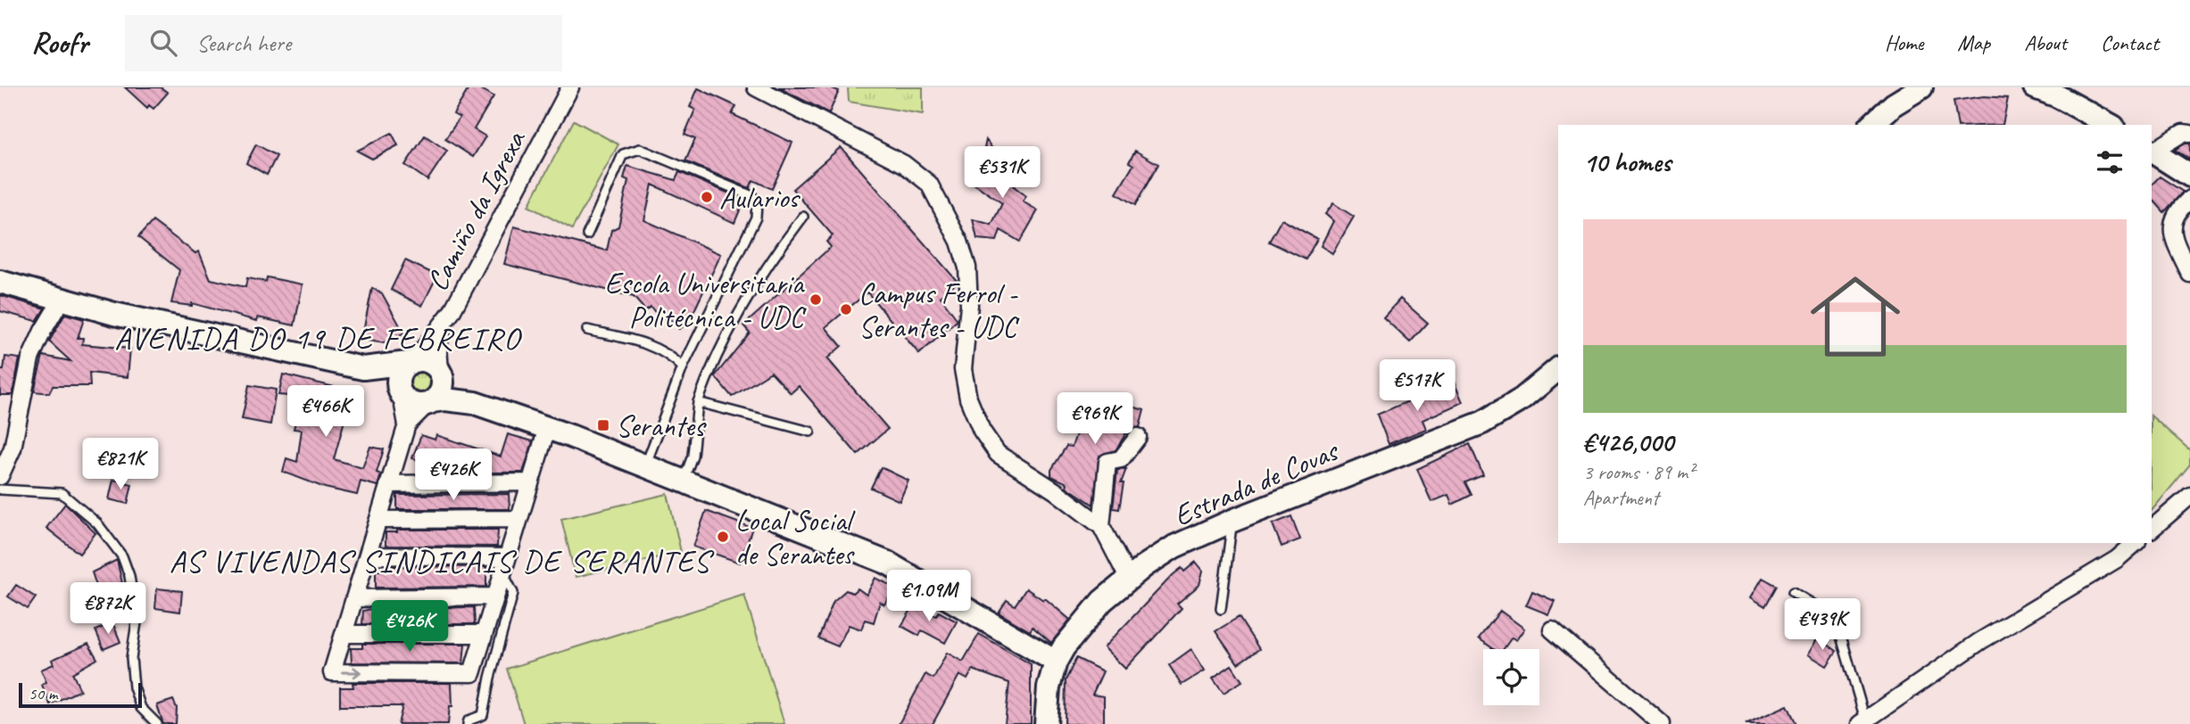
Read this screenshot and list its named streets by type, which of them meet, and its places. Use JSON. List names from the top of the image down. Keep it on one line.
{"streets":{"main road":["Estrada de Covas"],"street":["Camiño da Igrexa"]},"districts":["AVENIDA DO 19 DE FEBREIRO","AS VIVENDAS SINDICAIS DE SERANTES"],"places":{"other":["Aularios","Escola Universitaria Politécnica - UDC","Campus Ferrol - Serantes - UDC","Local Social de Serantes"],"transit":["Serantes"]},"scale_bar":"50 m","page":{"header":"Roofr","search":"Search here","nav":["Home","Map","About","Contact"],"heading":"10 homes","price":["€531K","€517K","€466K","€969K","€821K","€426K","€1.09M","€872K","€439K","€426K"],"list":[{"name":"€426,000","note":"3 rooms · 89 m² · Apartment"}],"scale":"50 m"}}
